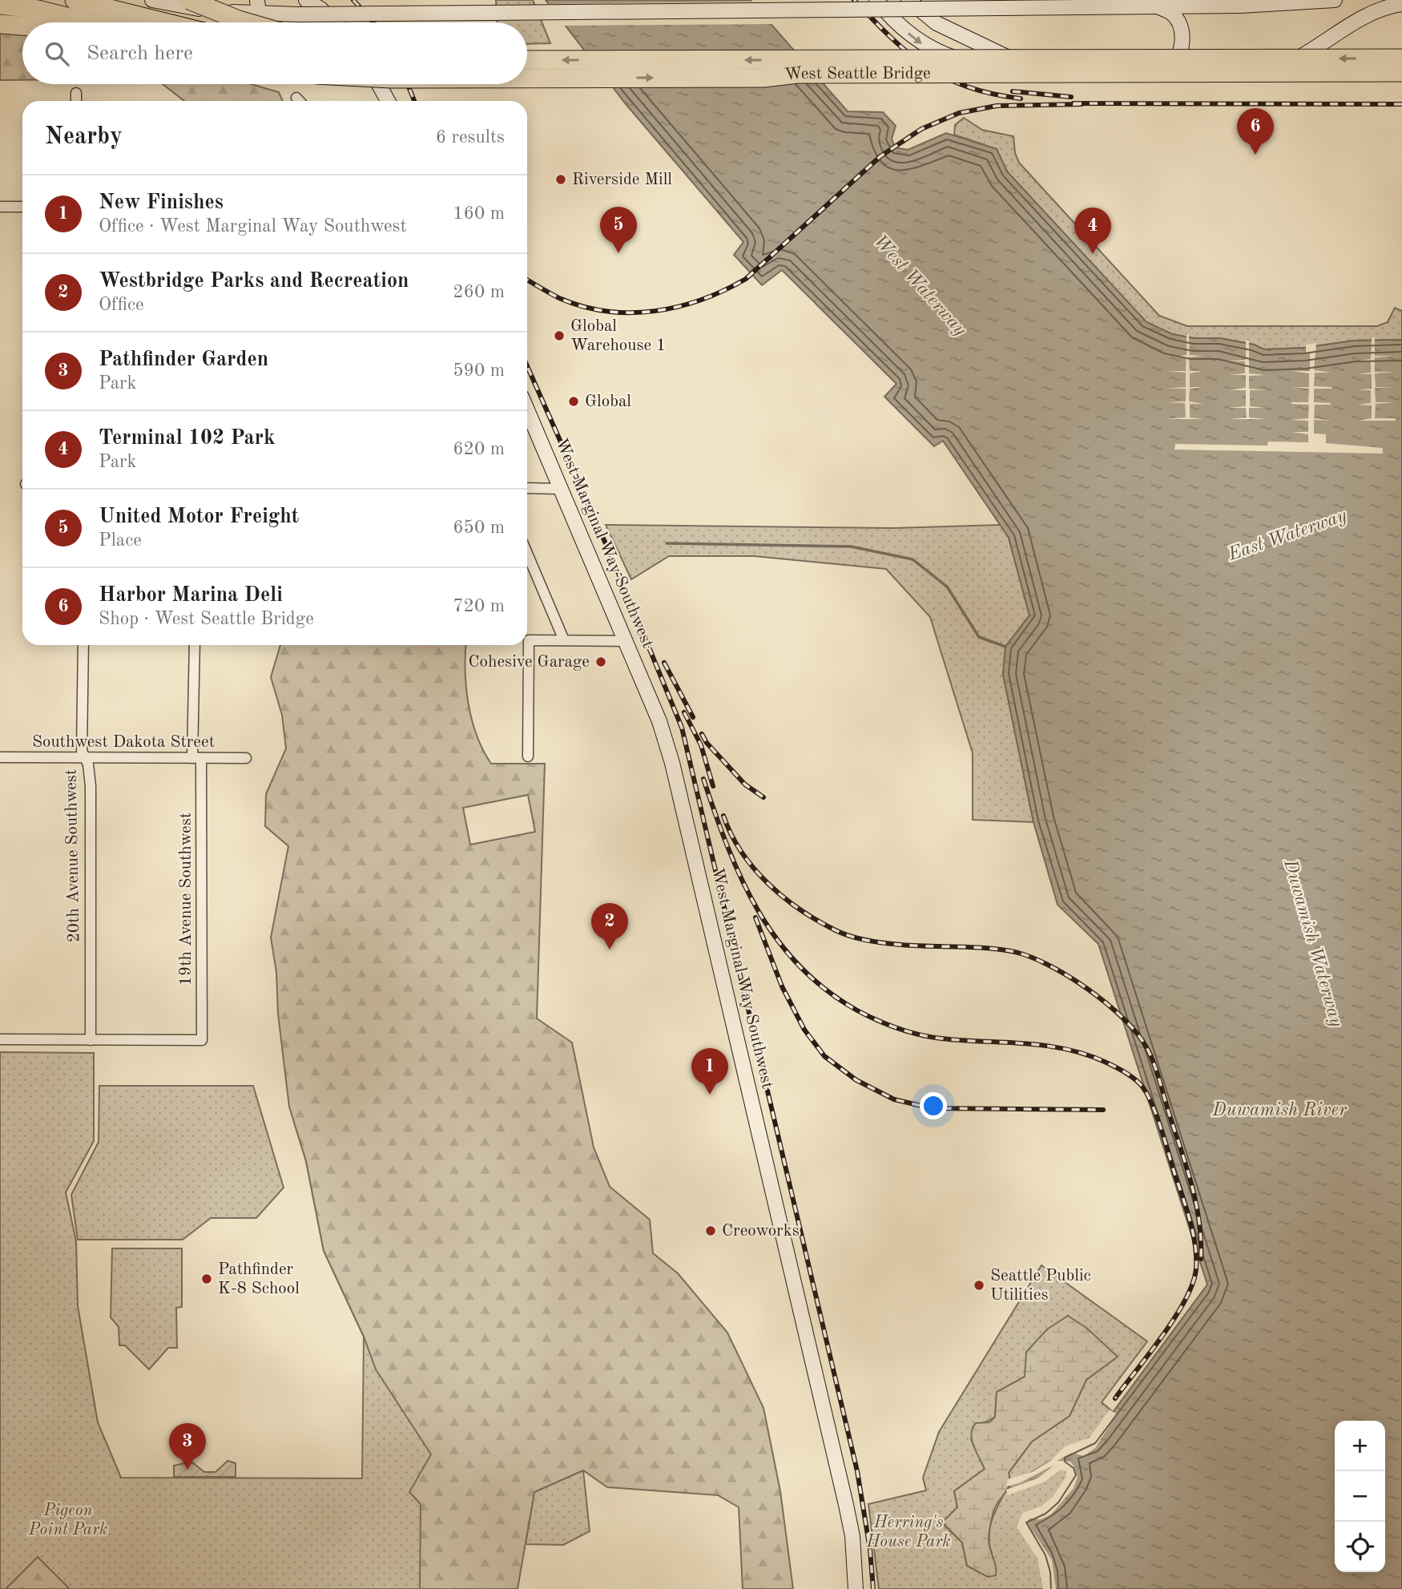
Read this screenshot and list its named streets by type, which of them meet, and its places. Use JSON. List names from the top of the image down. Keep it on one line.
{"streets":{"highway":["West Seattle Bridge"],"main road":["West Marginal Way Southwest"],"street":["Southwest Dakota Street","20th Avenue Southwest","19th Avenue Southwest"]},"crossings":[["Southwest Dakota Street","20th Avenue Southwest"],["Southwest Dakota Street","19th Avenue Southwest"],["20th Avenue Southwest","19th Avenue Southwest"]],"water":["West Waterway","East Waterway","Duwamish Waterway","Duwamish River"],"parks":["Pigeon Point Park","Herring's House Park"],"places":["Riverside Mill","Global Warehouse 1","Global","Cohesive Garage","Creoworks","Pathfinder K-8 School","Seattle Public Utilities"],"page":{"search":"Search here","heading":["Nearby","6 results"],"pins":["6","5","4","2","1","3"],"list":[{"mark":"1","name":"New Finishes","note":"Office · West Marginal Way Southwest","value":"160 m"},{"mark":"2","name":"Westbridge Parks and Recreation","note":"Office","value":"260 m"},{"mark":"3","name":"Pathfinder Garden","note":"Park","value":"590 m"},{"mark":"4","name":"Terminal 102 Park","note":"Park","value":"620 m"},{"mark":"5","name":"United Motor Freight","note":"Place","value":"650 m"},{"mark":"6","name":"Harbor Marina Deli","note":"Shop · West Seattle Bridge","value":"720 m"}],"map_buttons":["+","−"]}}
